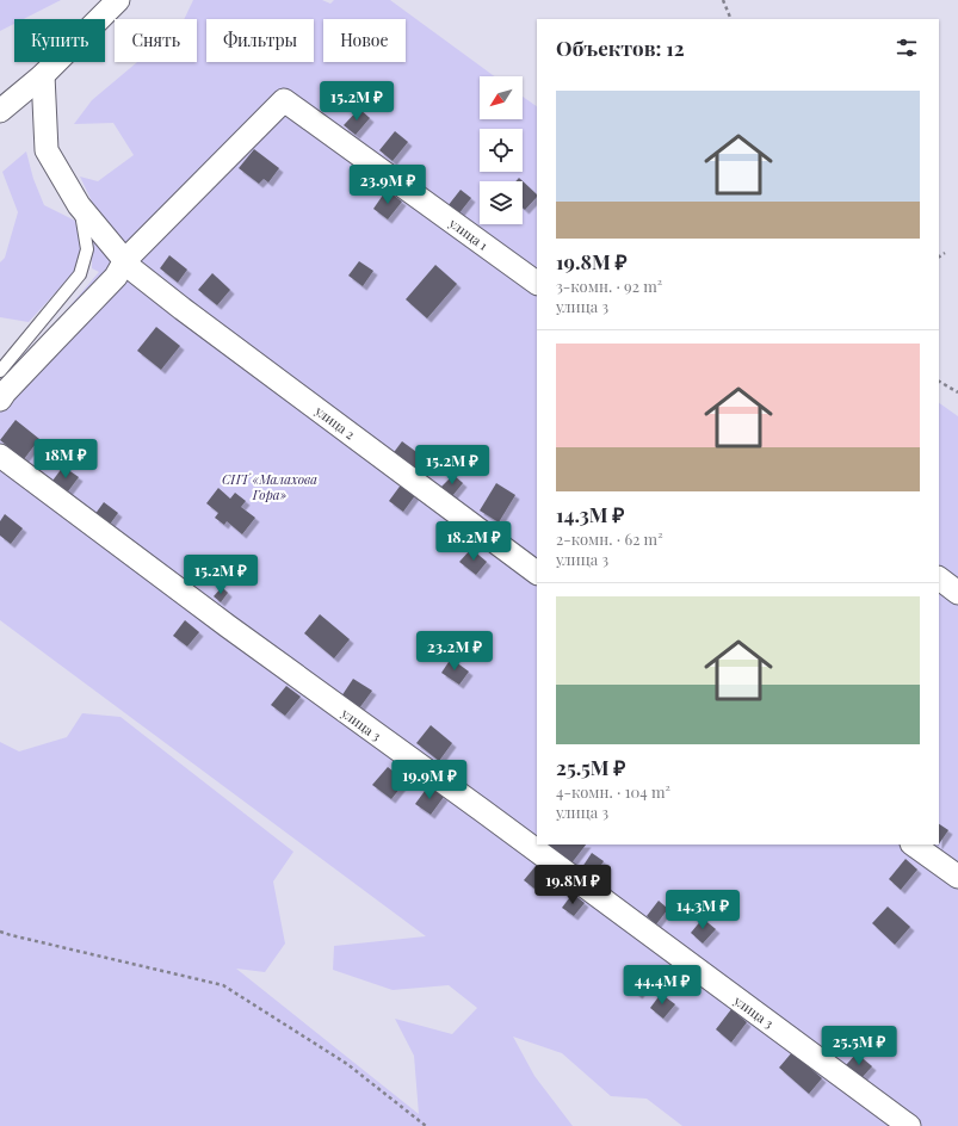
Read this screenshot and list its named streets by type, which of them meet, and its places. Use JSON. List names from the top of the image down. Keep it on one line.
{"streets":{"street":["улица 1","улица 2","улица 3"]},"crossings":[["улица 1","улица 2"]],"parks":["СНТ «Малахова Гора»"],"north":"bottom left","page":{"chip":["Купить","Снять","Фильтры","Новое"],"heading":"Объектов: 12","list":[{"name":"19.8M ₽","note":"3-комн. · 92 m² · улица 3"},{"name":"14.3M ₽","note":"2-комн. · 62 m² · улица 3"},{"name":"25.5M ₽","note":"4-комн. · 104 m² · улица 3"}],"price":["15.2M ₽","23.9M ₽","18M ₽","15.2M ₽","18.2M ₽","15.2M ₽","23.2M ₽","19.9M ₽","19.8M ₽","14.3M ₽","44.4M ₽","25.5M ₽"]}}
